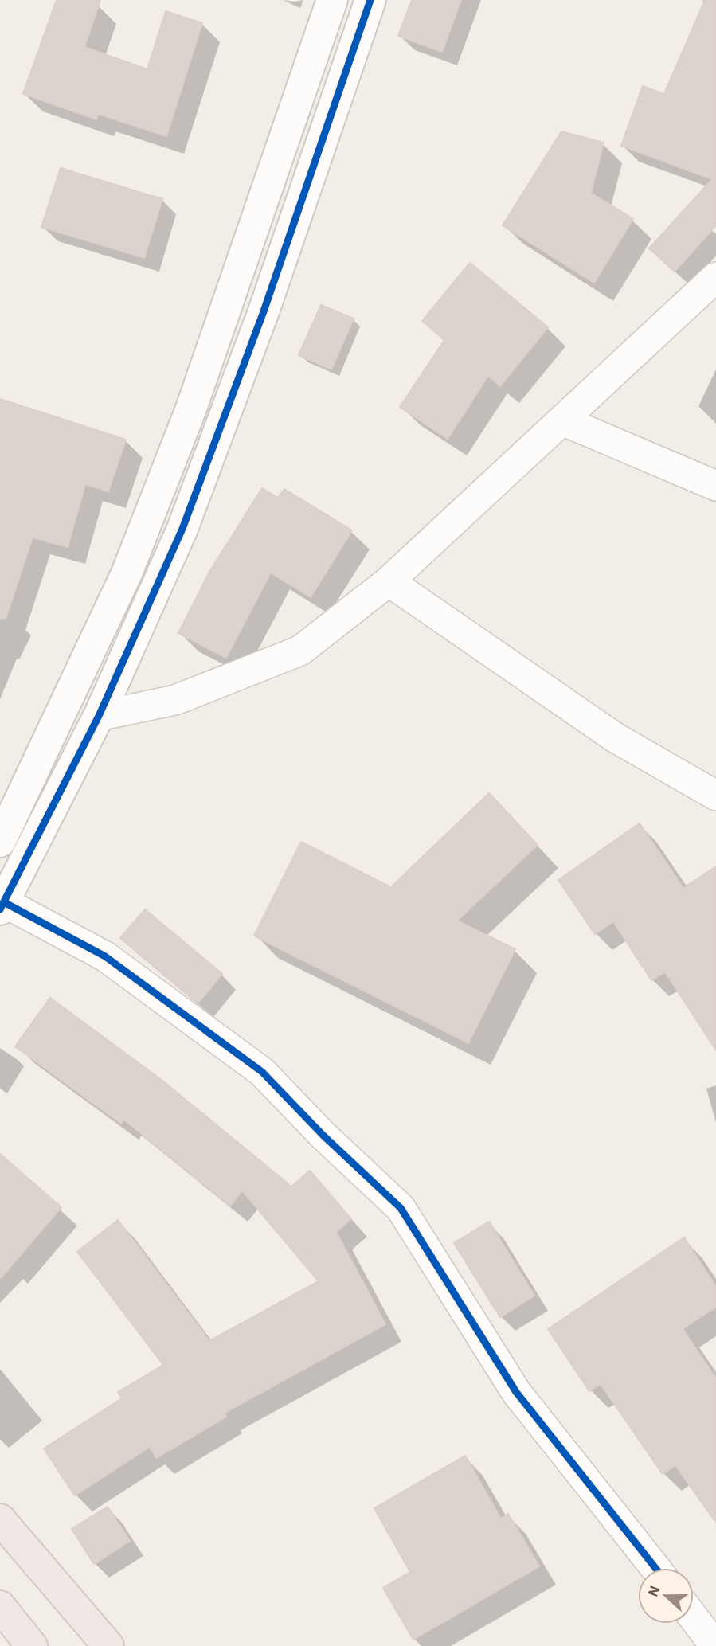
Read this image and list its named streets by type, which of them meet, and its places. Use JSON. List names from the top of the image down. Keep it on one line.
{"north":"left"}
